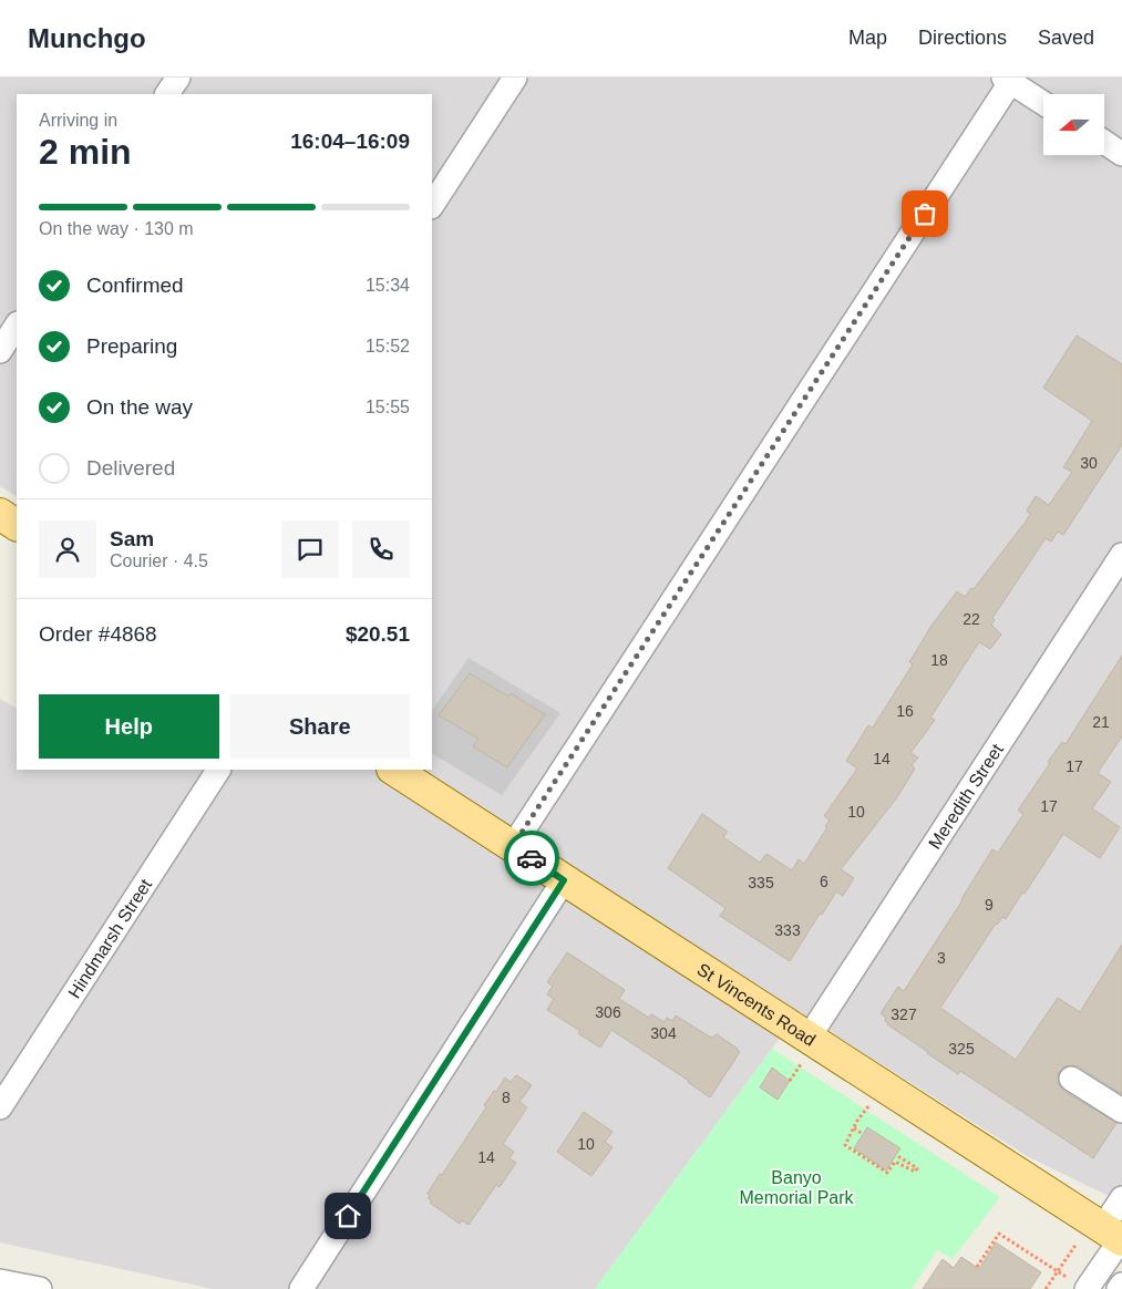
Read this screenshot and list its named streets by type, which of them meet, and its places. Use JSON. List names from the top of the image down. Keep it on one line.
{"streets":{"main road":["St Vincents Road"],"street":["Meredith Street","Hindmarsh Street"]},"crossings":[["Meredith Street","St Vincents Road"]],"parks":["Banyo Memorial Park"],"house_numbers":["30","22","18","16","21","14","17","17","10","6","335","9","333","3","306","327","304","325","8","10","14"],"north":"left","page":{"header":"Munchgo","nav":["Map","Directions","Saved"],"heading":["2 min","Arriving in","16:04–16:09"],"panel":["Sam","Courier · 4.5","Order #4868","$20.51"],"bar":"On the way · 130 m","list":[["Confirmed","15:34"],["Preparing","15:52"],["On the way","15:55"],"Delivered"],"buttons":["Help","Share"]}}
